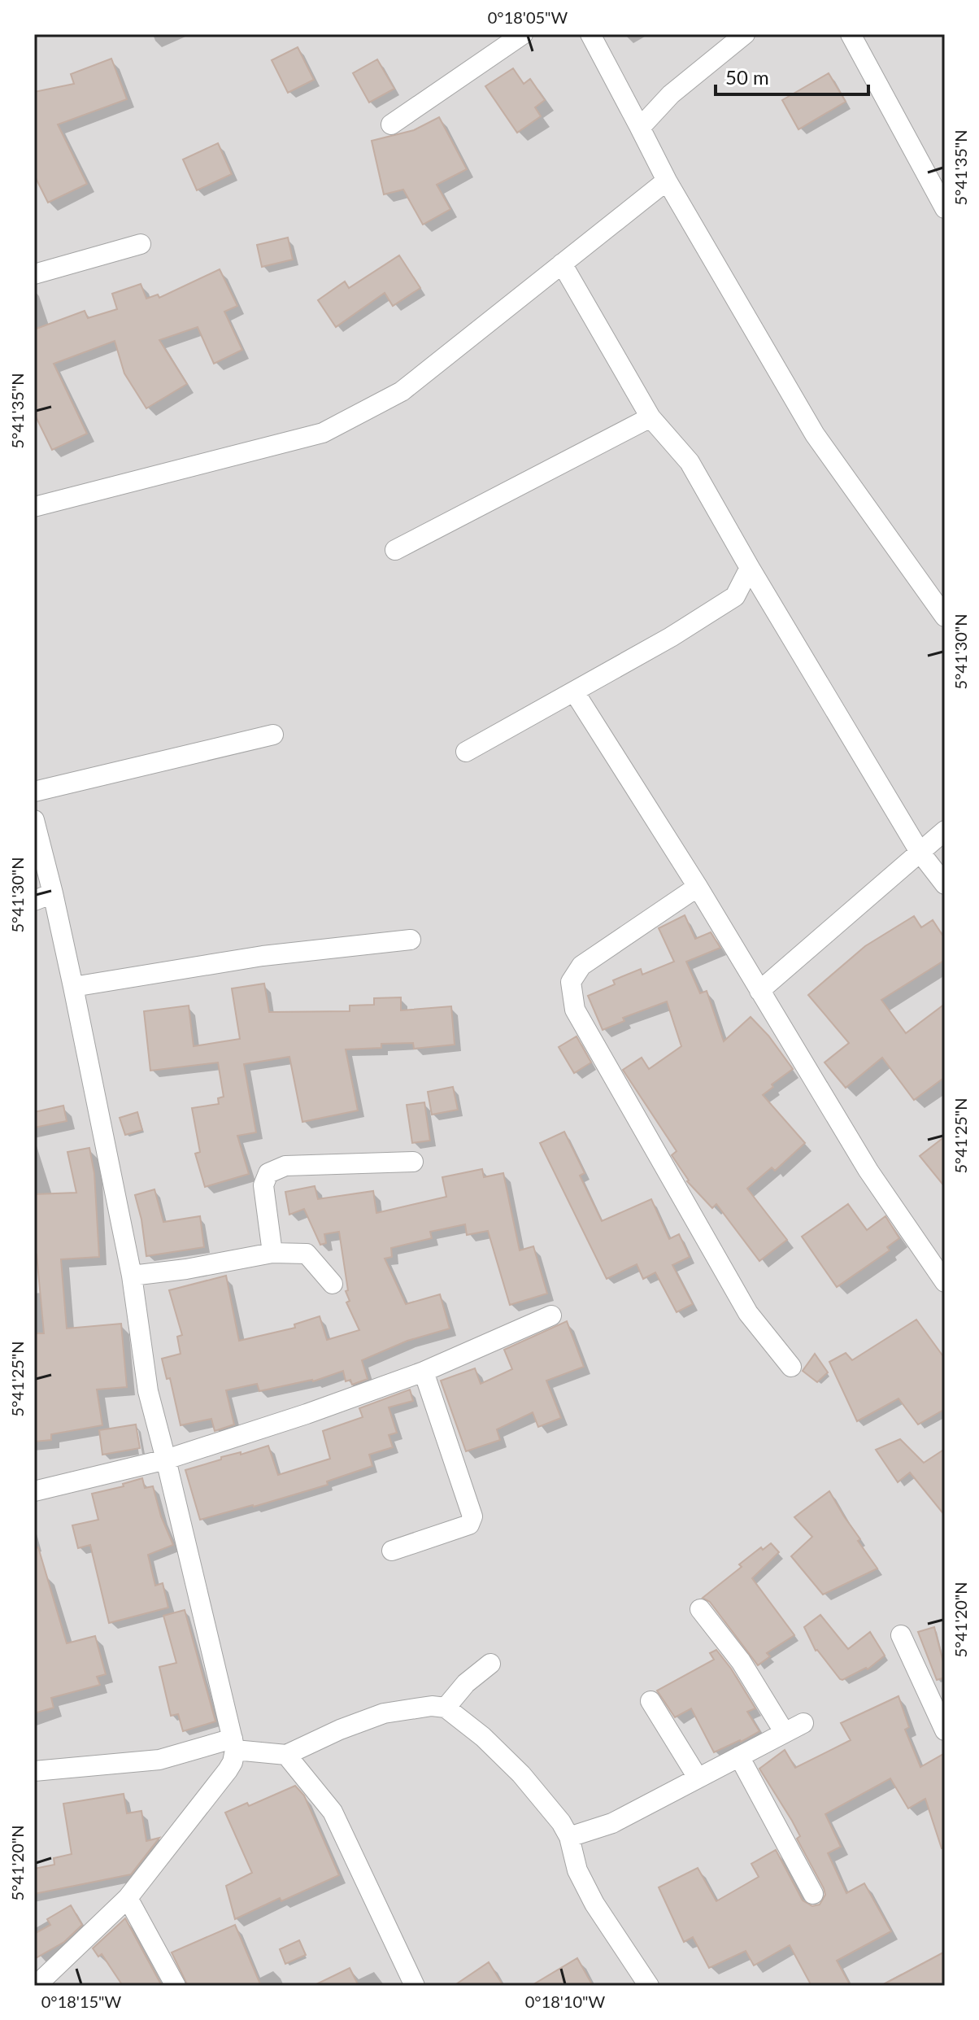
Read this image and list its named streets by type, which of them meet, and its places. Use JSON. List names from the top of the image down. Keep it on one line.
{"scale_bar":"50 m","coordinates":["0°18'05\"W","5°41'35\"N","5°41'30\"N","5°41'25\"N","5°41'20\"N","0°18'15\"W","0°18'10\"W"]}
